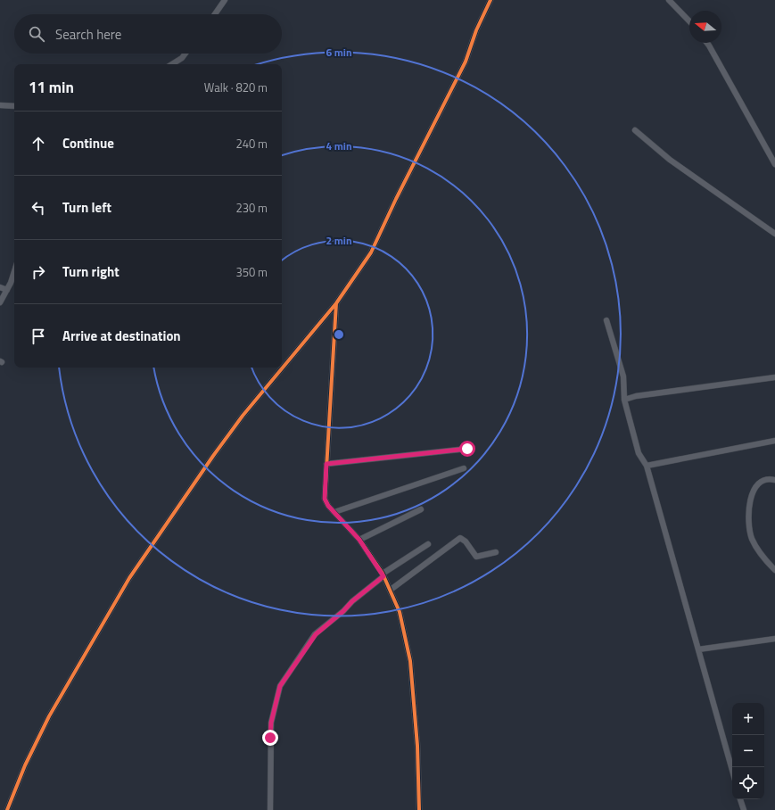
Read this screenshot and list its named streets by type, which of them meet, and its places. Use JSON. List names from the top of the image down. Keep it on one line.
{"north":"left","page":{"search":"Search here","heading":["11 min","Walk · 820 m"],"list":[["Continue","240 m"],["Turn left","230 m"],["Turn right","350 m"],"Arrive at destination"],"map_buttons":["+","−"]},"rings":["6 min","4 min","2 min"]}
